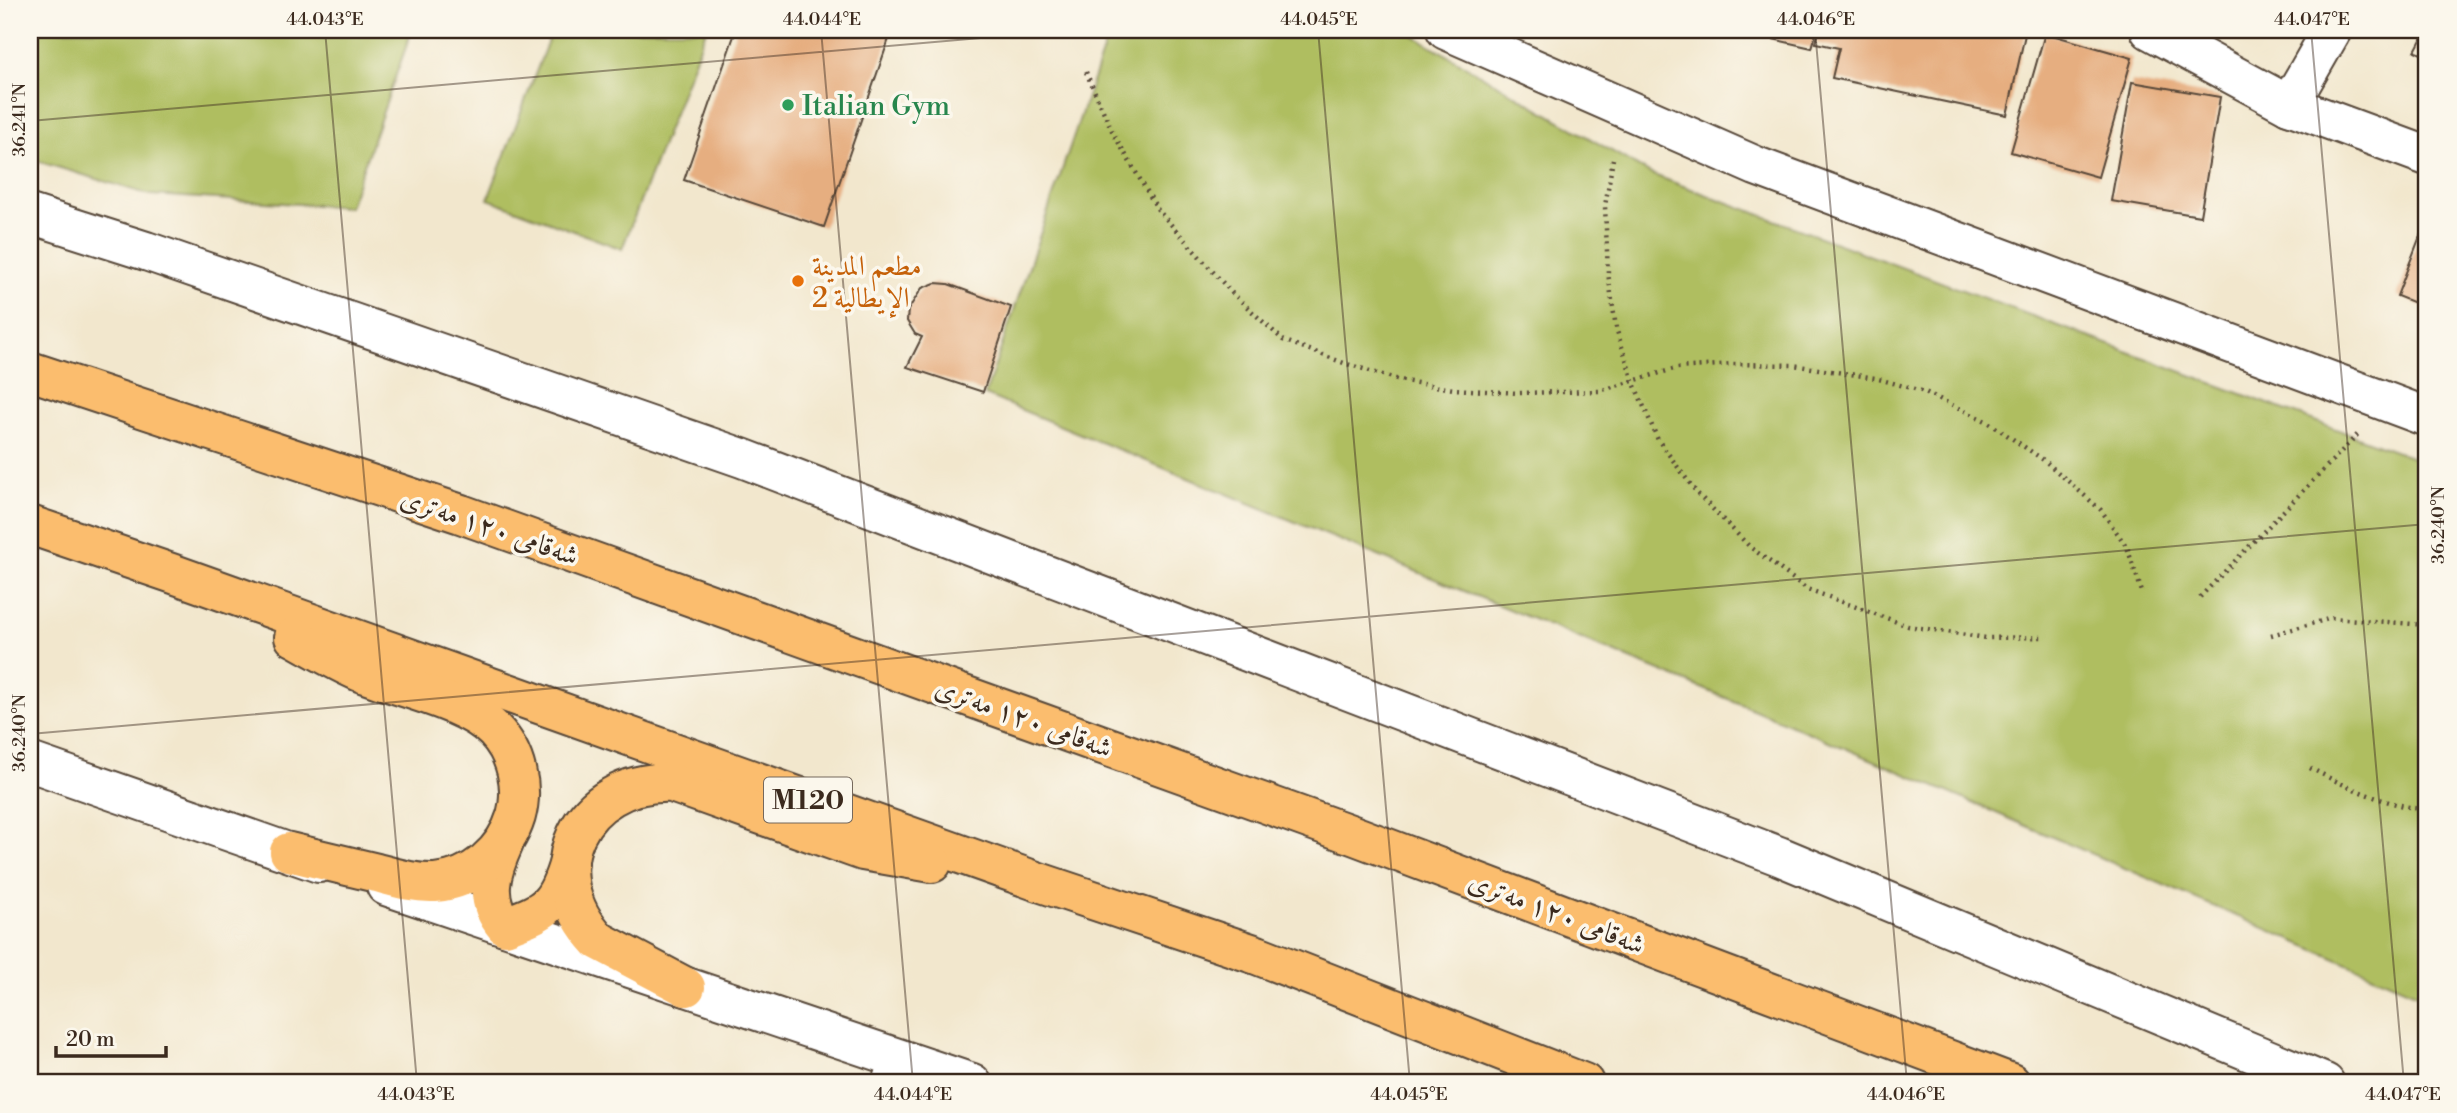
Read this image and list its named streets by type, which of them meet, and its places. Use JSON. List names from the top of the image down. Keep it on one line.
{"streets":{"highway":["شەقامی ١٢٠ مەتری","M120"]},"places":["Italian Gym","مطعم المدينة الإيطالية 2"],"scale_bar":"20 m","coordinates":["44.043°E","44.044°E","44.045°E","44.046°E","44.047°E","36.241°N","36.240°N"]}
